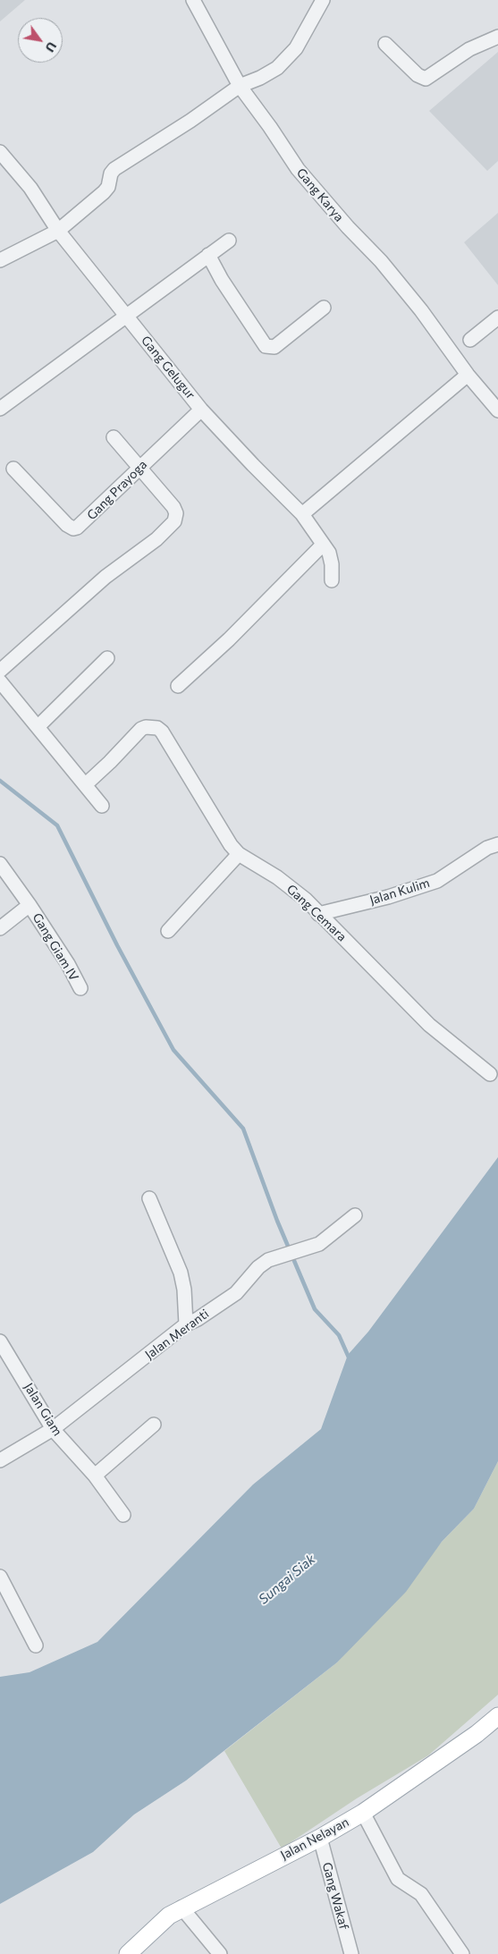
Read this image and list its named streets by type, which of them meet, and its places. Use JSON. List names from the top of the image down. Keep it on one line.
{"streets":{"main road":["Jalan Nelayan"],"street":["Gang Karya","Gang Gelugur","Gang Prayoga","Jalan Kulim","Gang Cemara","Gang Giam IV","Jalan Meranti","Jalan Giam","Gang Wakaf"]},"crossings":[["Gang Gelugur","Gang Prayoga"],["Jalan Kulim","Gang Cemara"],["Jalan Meranti","Jalan Giam"],["Jalan Nelayan","Gang Wakaf"]],"water":["Sungai Siak"],"north":"bottom right"}
